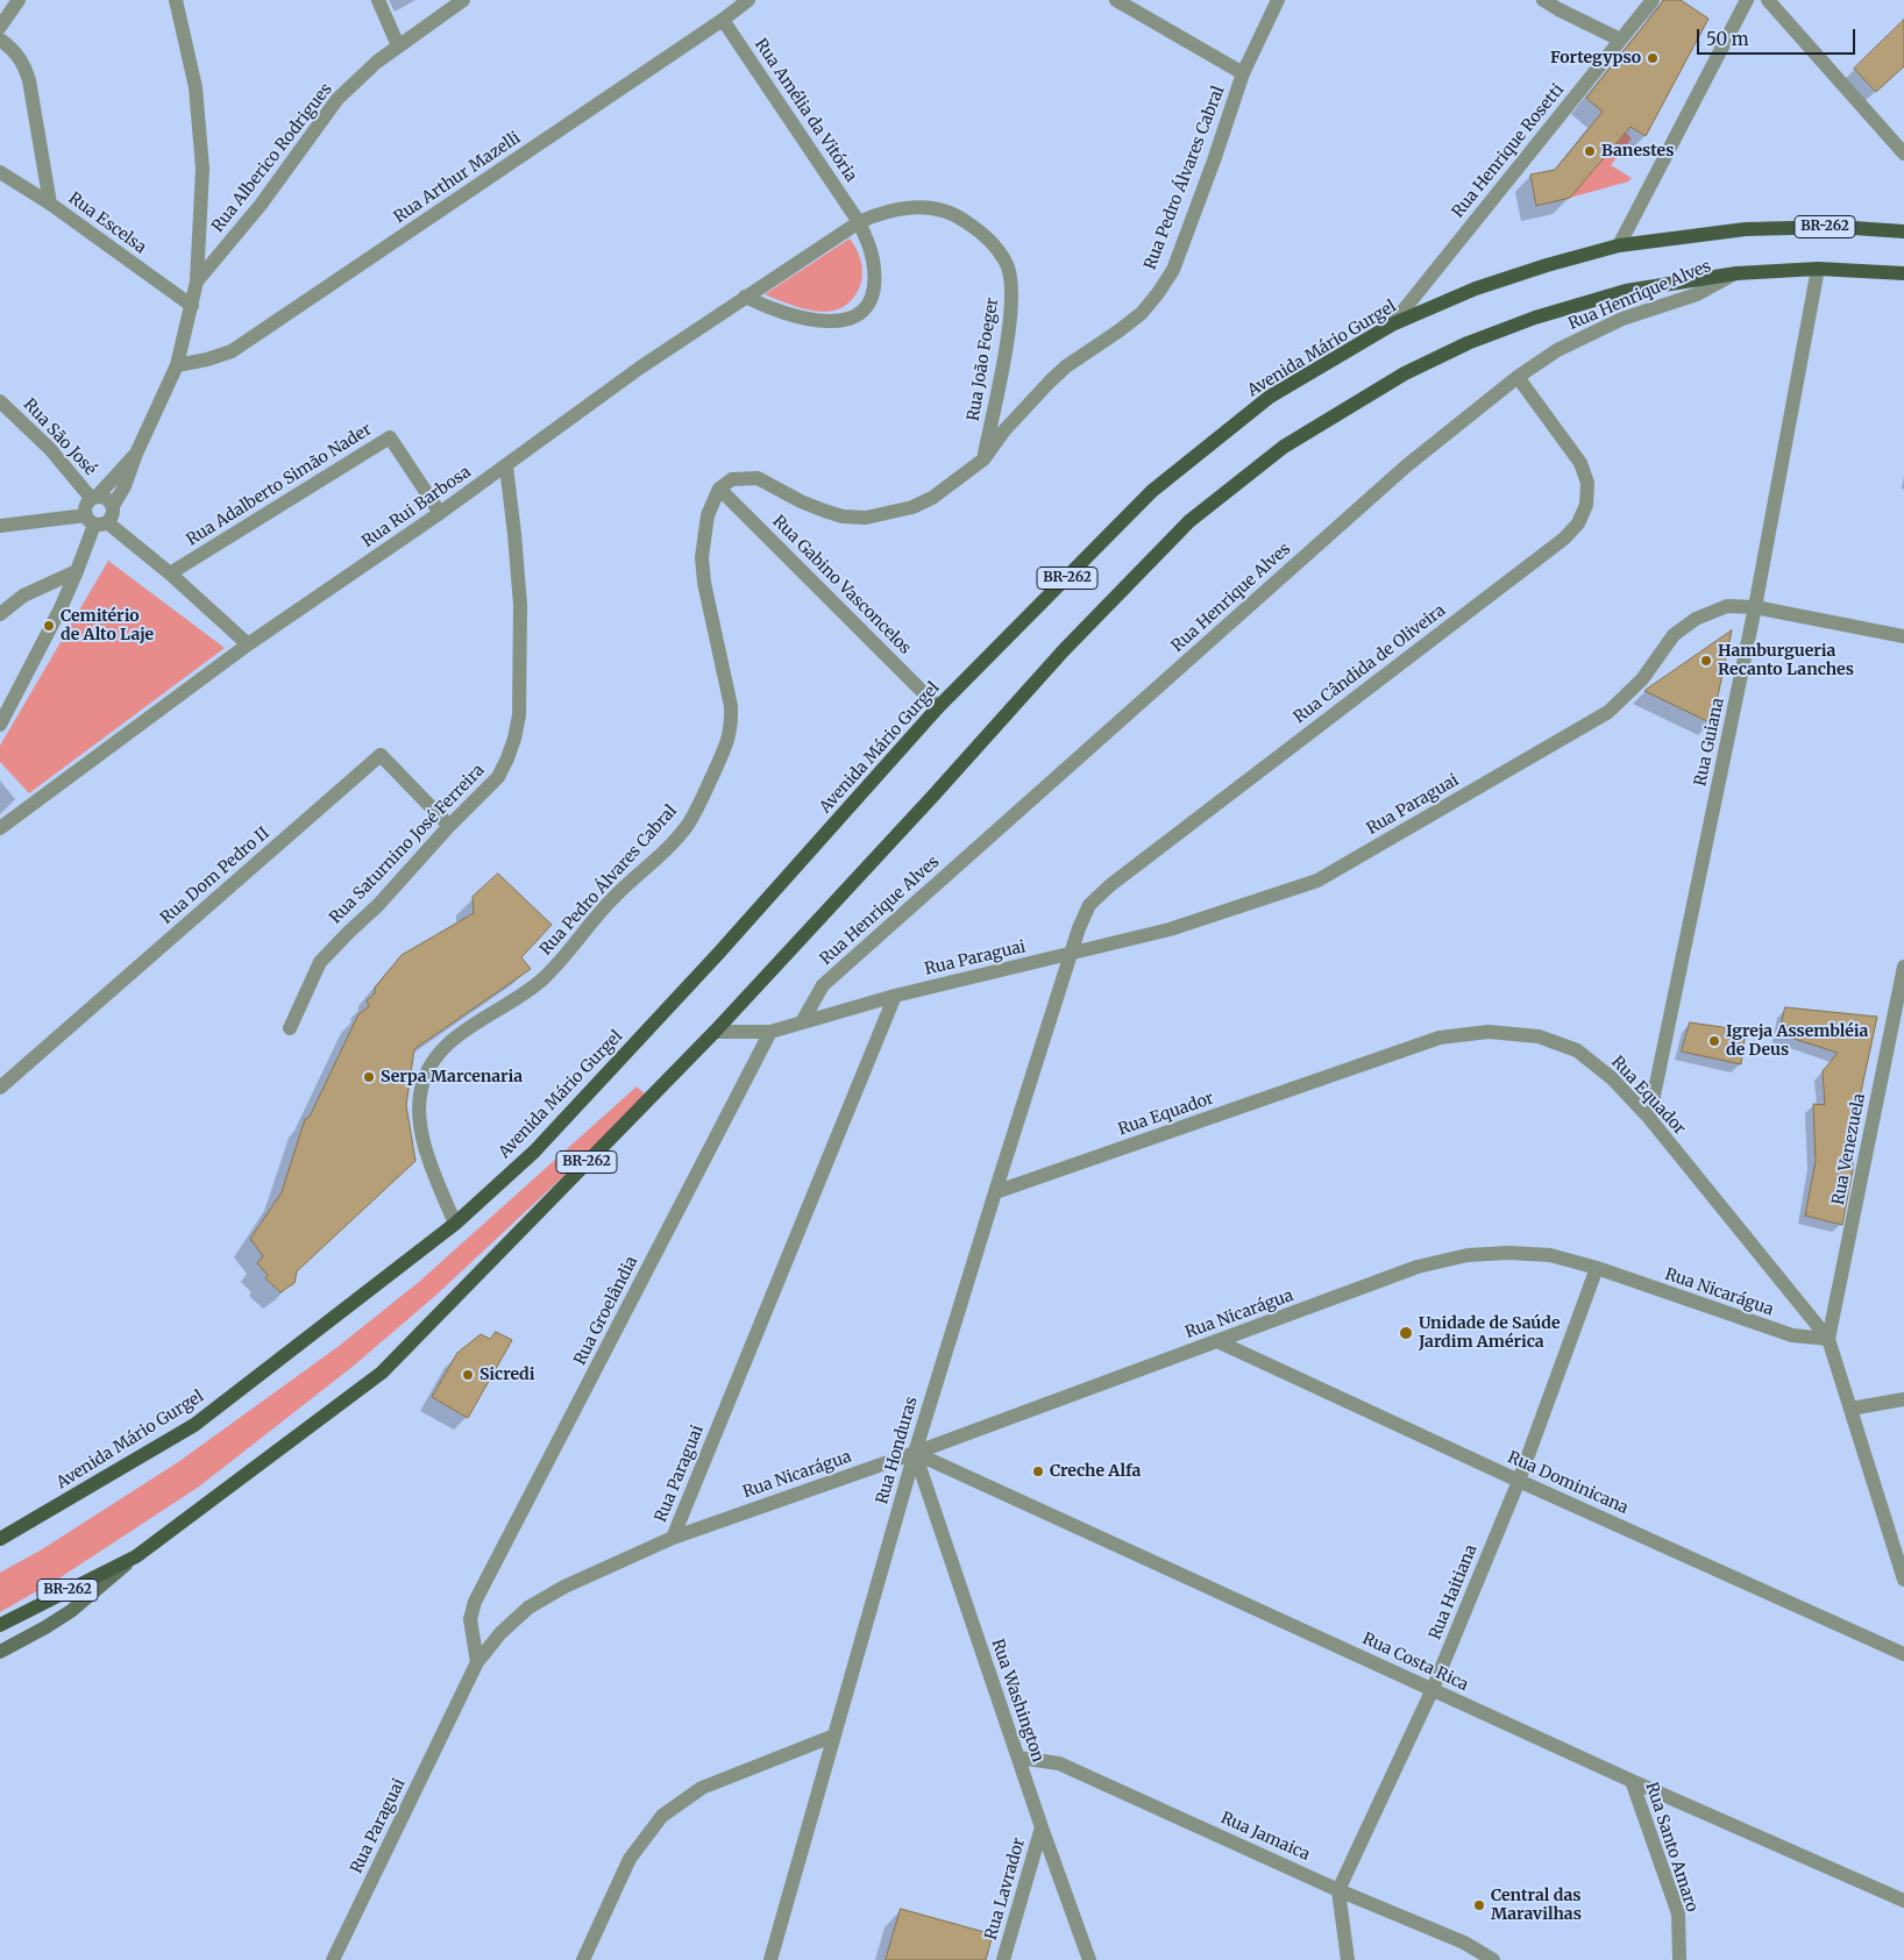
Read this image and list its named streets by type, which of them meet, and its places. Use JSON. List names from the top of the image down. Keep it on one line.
{"streets":{"main road":["BR-262","Avenida Mário Gurgel"],"street":["Rua Amélia da Vitória","Rua Henrique Rosetti","Rua Alberico Rodrigues","Rua Arthur Mazelli","Rua Pedro Álvares Cabral","Rua Escelsa","Rua Henrique Alves","Rua João Foeger","Rua São José","Rua Adalberto Simão Nader","Rua Rui Barbosa","Rua Gabino Vasconcelos","Rua Cândida de Oliveira","Rua Guiana","Rua Paraguai","Rua Saturnino José Ferreira","Rua Dom Pedro II","Rua Equador","Rua Venezuela","Rua Nicarágua","Rua Groelândia","Rua Honduras","Rua Dominicana","Rua Haitiana","Rua Costa Rica","Rua Washington","Rua Jamaica","Rua Santo Amaro","Rua Lavrador"]},"crossings":[["Rua Amélia da Vitória","Rua Arthur Mazelli"],["Rua Amélia da Vitória","Rua João Foeger"],["Rua Amélia da Vitória","Rua Rui Barbosa"],["Rua Henrique Rosetti","Avenida Mário Gurgel"],["Rua Pedro Álvares Cabral","Avenida Mário Gurgel"],["Rua Pedro Álvares Cabral","Rua João Foeger"],["Rua Pedro Álvares Cabral","Rua Gabino Vasconcelos"],["BR-262","Rua Henrique Alves"],["BR-262","Rua Guiana"],["Rua Henrique Alves","Rua Cândida de Oliveira"],["Rua Henrique Alves","Rua Paraguai"],["Avenida Mário Gurgel","Rua Gabino Vasconcelos"],["Rua João Foeger","Rua Rui Barbosa"],["Rua Adalberto Simão Nader","Rua Rui Barbosa"],["Rua Rui Barbosa","Rua Saturnino José Ferreira"],["Rua Cândida de Oliveira","Rua Paraguai"],["Rua Cândida de Oliveira","Rua Honduras"],["Rua Guiana","Rua Paraguai"],["Rua Guiana","Rua Equador"],["Rua Paraguai","Rua Nicarágua"],["Rua Paraguai","Rua Groelândia"],["Rua Paraguai","Rua Honduras"],["Rua Saturnino José Ferreira","Rua Dom Pedro II"],["Rua Equador","Rua Venezuela"],["Rua Equador","Rua Nicarágua"],["Rua Equador","Rua Honduras"],["Rua Venezuela","Rua Nicarágua"],["Rua Nicarágua","Rua Honduras"],["Rua Nicarágua","Rua Dominicana"],["Rua Nicarágua","Rua Haitiana"],["Rua Nicarágua","Rua Costa Rica"],["Rua Nicarágua","Rua Washington"],["Rua Honduras","Rua Costa Rica"],["Rua Honduras","Rua Washington"],["Rua Dominicana","Rua Haitiana"],["Rua Haitiana","Rua Costa Rica"],["Rua Haitiana","Rua Jamaica"],["Rua Costa Rica","Rua Washington"],["Rua Costa Rica","Rua Santo Amaro"],["Rua Washington","Rua Jamaica"],["Rua Washington","Rua Lavrador"]],"places":["Fortegypso","Banestes","Cemitério de Alto Laje","Hamburgueria Recanto Lanches","Igreja Assembléia de Deus","Serpa Marcenaria","Unidade de Saúde Jardim América","Sicredi","Creche Alfa","Central das Maravilhas"],"scale_bar":"50 m"}
